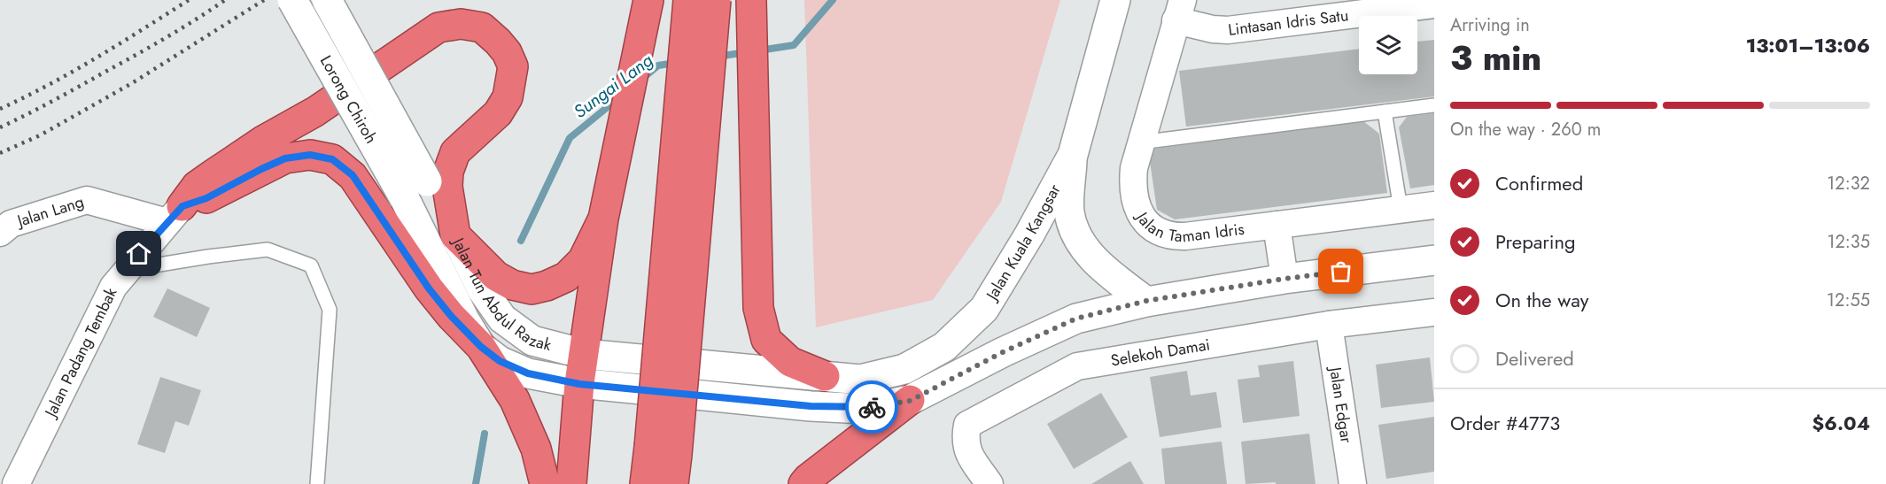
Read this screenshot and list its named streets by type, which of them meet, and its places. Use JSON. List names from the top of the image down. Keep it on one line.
{"streets":{"main road":["Lorong Chiroh","Jalan Kuala Kangsar","Jalan Tun Abdul Razak"],"street":["Lintasan Idris Satu","Jalan Lang","Jalan Taman Idris","Jalan Padang Tembak","Selekoh Damai","Jalan Edgar"]},"crossings":[["Lintasan Idris Satu","Jalan Taman Idris"],["Lorong Chiroh","Jalan Tun Abdul Razak"],["Jalan Lang","Jalan Padang Tembak"],["Jalan Kuala Kangsar","Jalan Tun Abdul Razak"],["Selekoh Damai","Jalan Edgar"]],"water":["Sungai Lang"],"page":{"heading":["3 min","Arriving in","13:01–13:06"],"panel":["Order #4773","$6.04"],"bar":"On the way · 260 m","list":[["Confirmed","12:32"],["Preparing","12:35"],["On the way","12:55"],"Delivered"]}}
